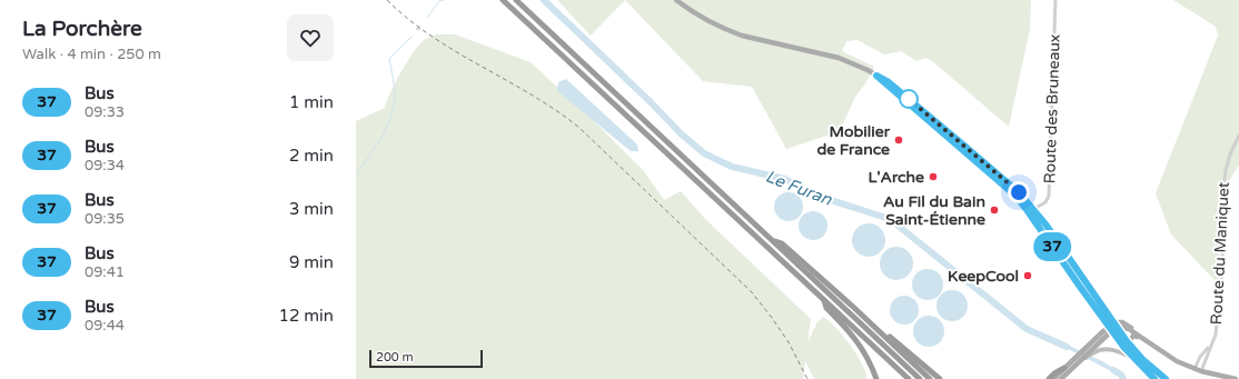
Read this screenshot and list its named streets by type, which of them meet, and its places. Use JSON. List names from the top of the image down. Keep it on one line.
{"streets":{"street":["Route des Bruneaux","Route du Maniquet"]},"water":["Le Furan"],"places":["Mobilier de France","L'Arche","Au Fil du Bain Saint-Étienne","KeepCool"],"lines":["bus line 37"],"scale_bar":"200 m","page":{"heading":["La Porchère","Walk · 4 min · 250 m"],"on_map":"37","list":[{"mark":"37","name":"Bus","note":"09:33","value":"1 min"},{"mark":"37","name":"Bus","note":"09:34","value":"2 min"},{"mark":"37","name":"Bus","note":"09:35","value":"3 min"},{"mark":"37","name":"Bus","note":"09:41","value":"9 min"},{"mark":"37","name":"Bus","note":"09:44","value":"12 min"}],"scale":"200 m"}}
